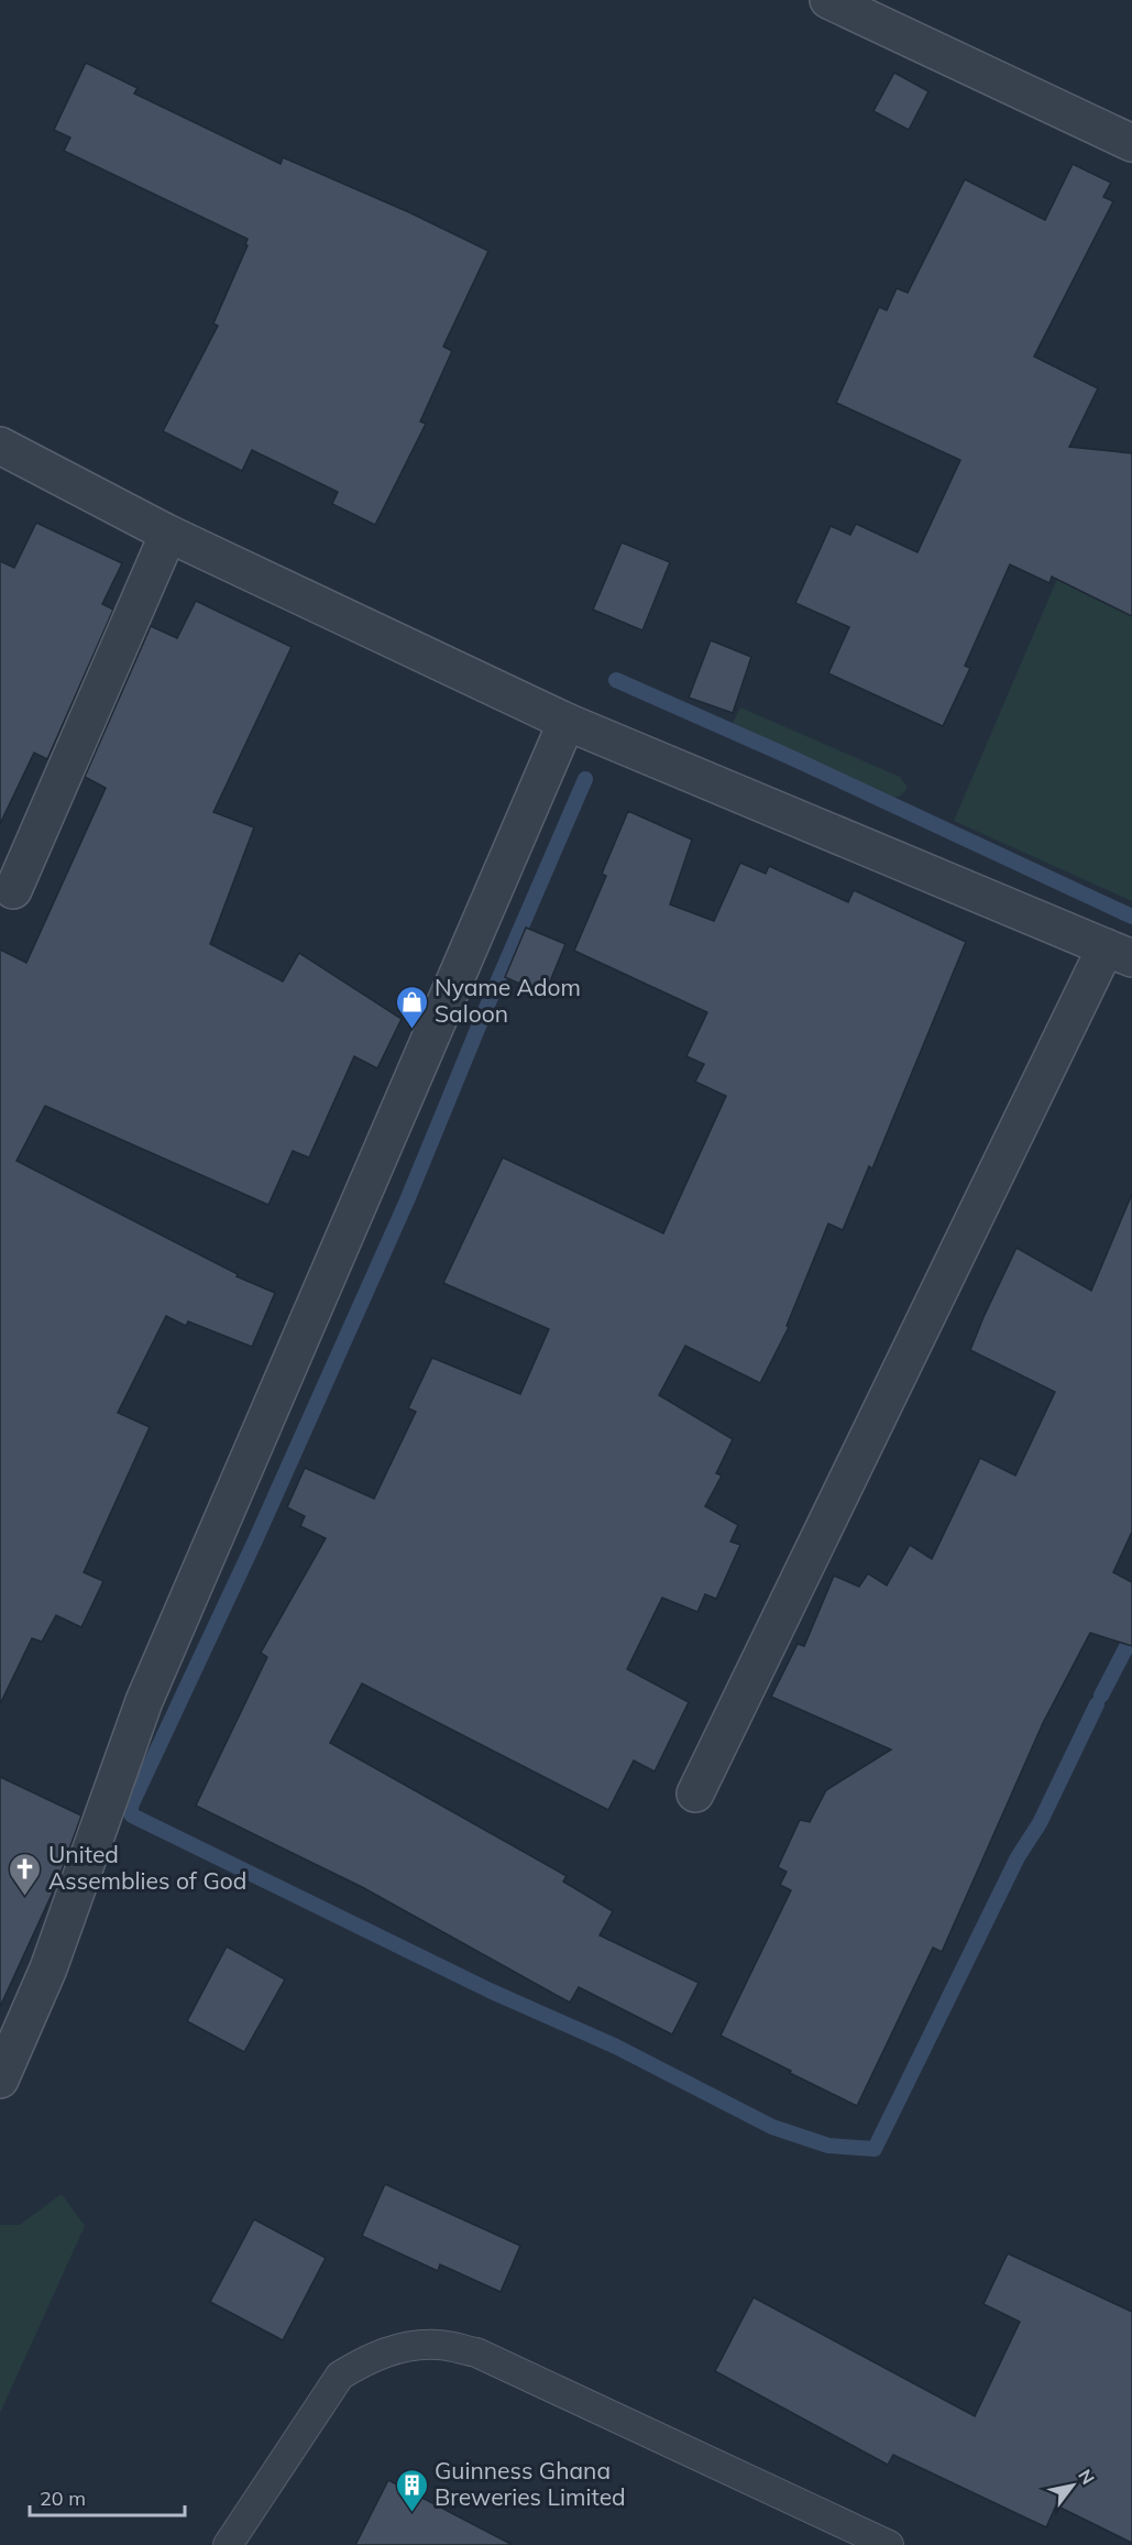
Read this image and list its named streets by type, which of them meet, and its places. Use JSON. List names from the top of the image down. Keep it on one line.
{"places":{"shop":["Nyame Adom Saloon"],"church":["United Assemblies of God"],"building":["Guinness Ghana Breweries Limited"]},"scale_bar":"20 m","north":"top right"}
